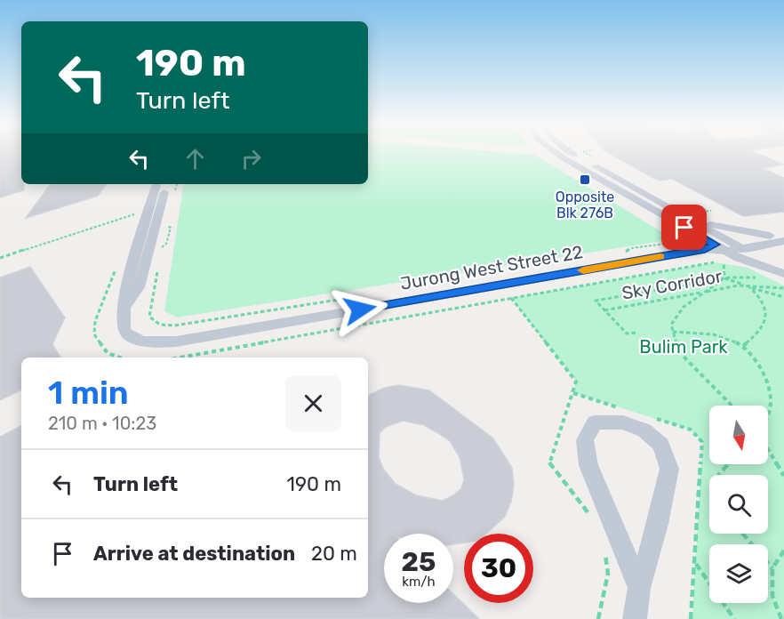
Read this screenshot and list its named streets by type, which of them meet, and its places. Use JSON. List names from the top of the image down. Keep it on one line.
{"streets":{"street":["Jurong West Street 22"],"path":["Sky Corridor"]},"parks":["Bulim Park"],"places":{"transit":["Opposite Blk 276B"]},"north":"bottom","page":{"turn":["190 m","Turn left"],"heading":["1 min","210 m · 10:23"],"list":[{"name":"Turn left","value":"190 m"},{"name":"Arrive at destination","value":"20 m"}],"speed":"25 km/h","limit":"30"}}
